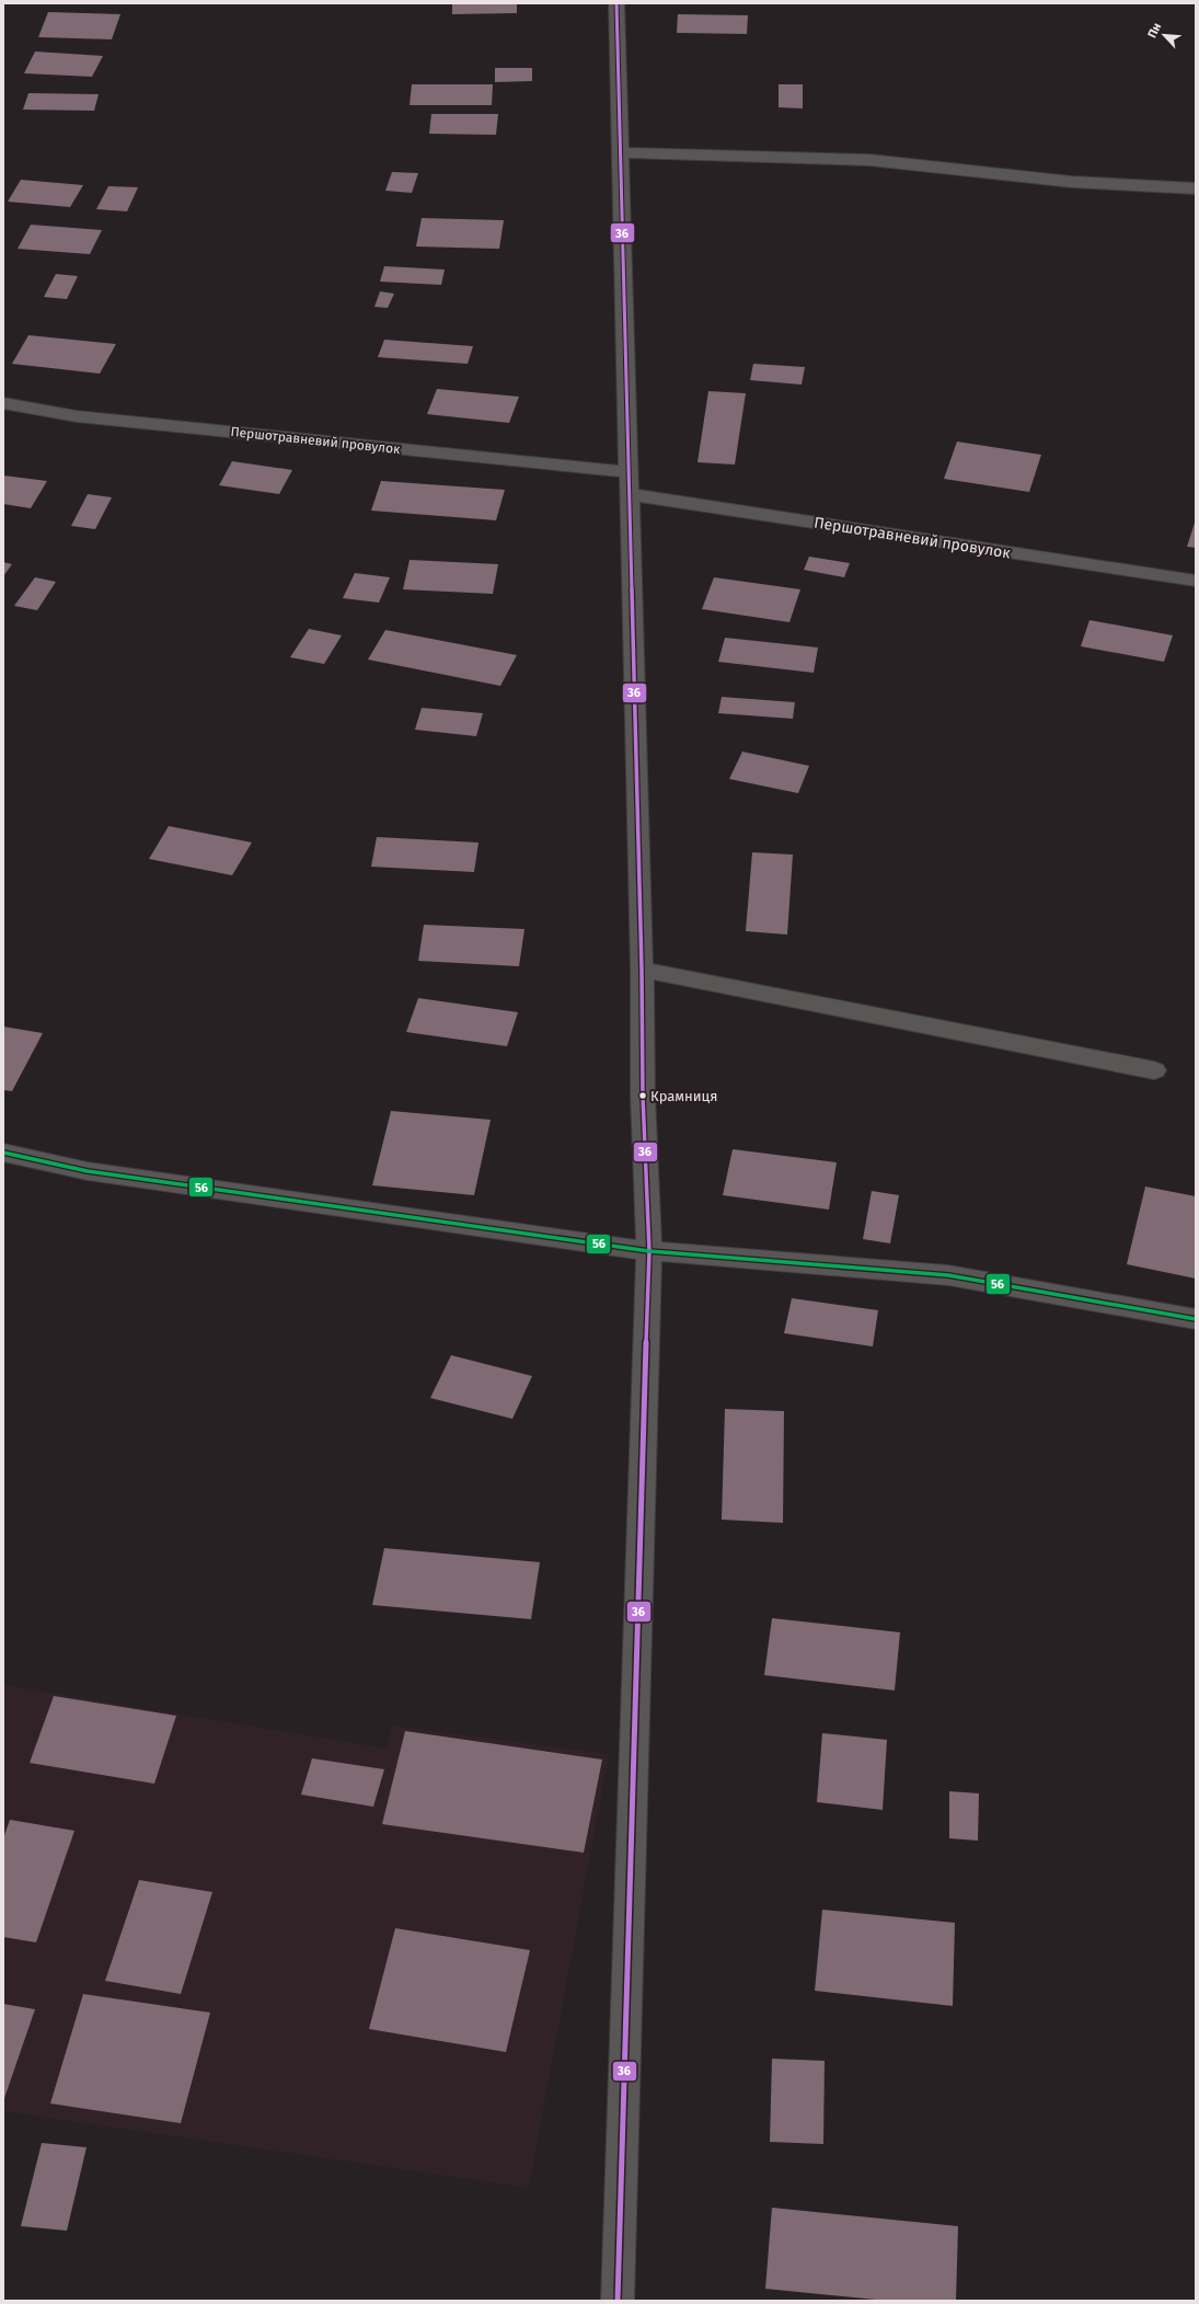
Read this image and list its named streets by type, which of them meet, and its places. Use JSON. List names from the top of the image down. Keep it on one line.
{"streets":{"street":["Першотравневий провулок"]},"places":["Крамниця"],"lines":["transit line 36","transit line 56"],"north":"top left"}
